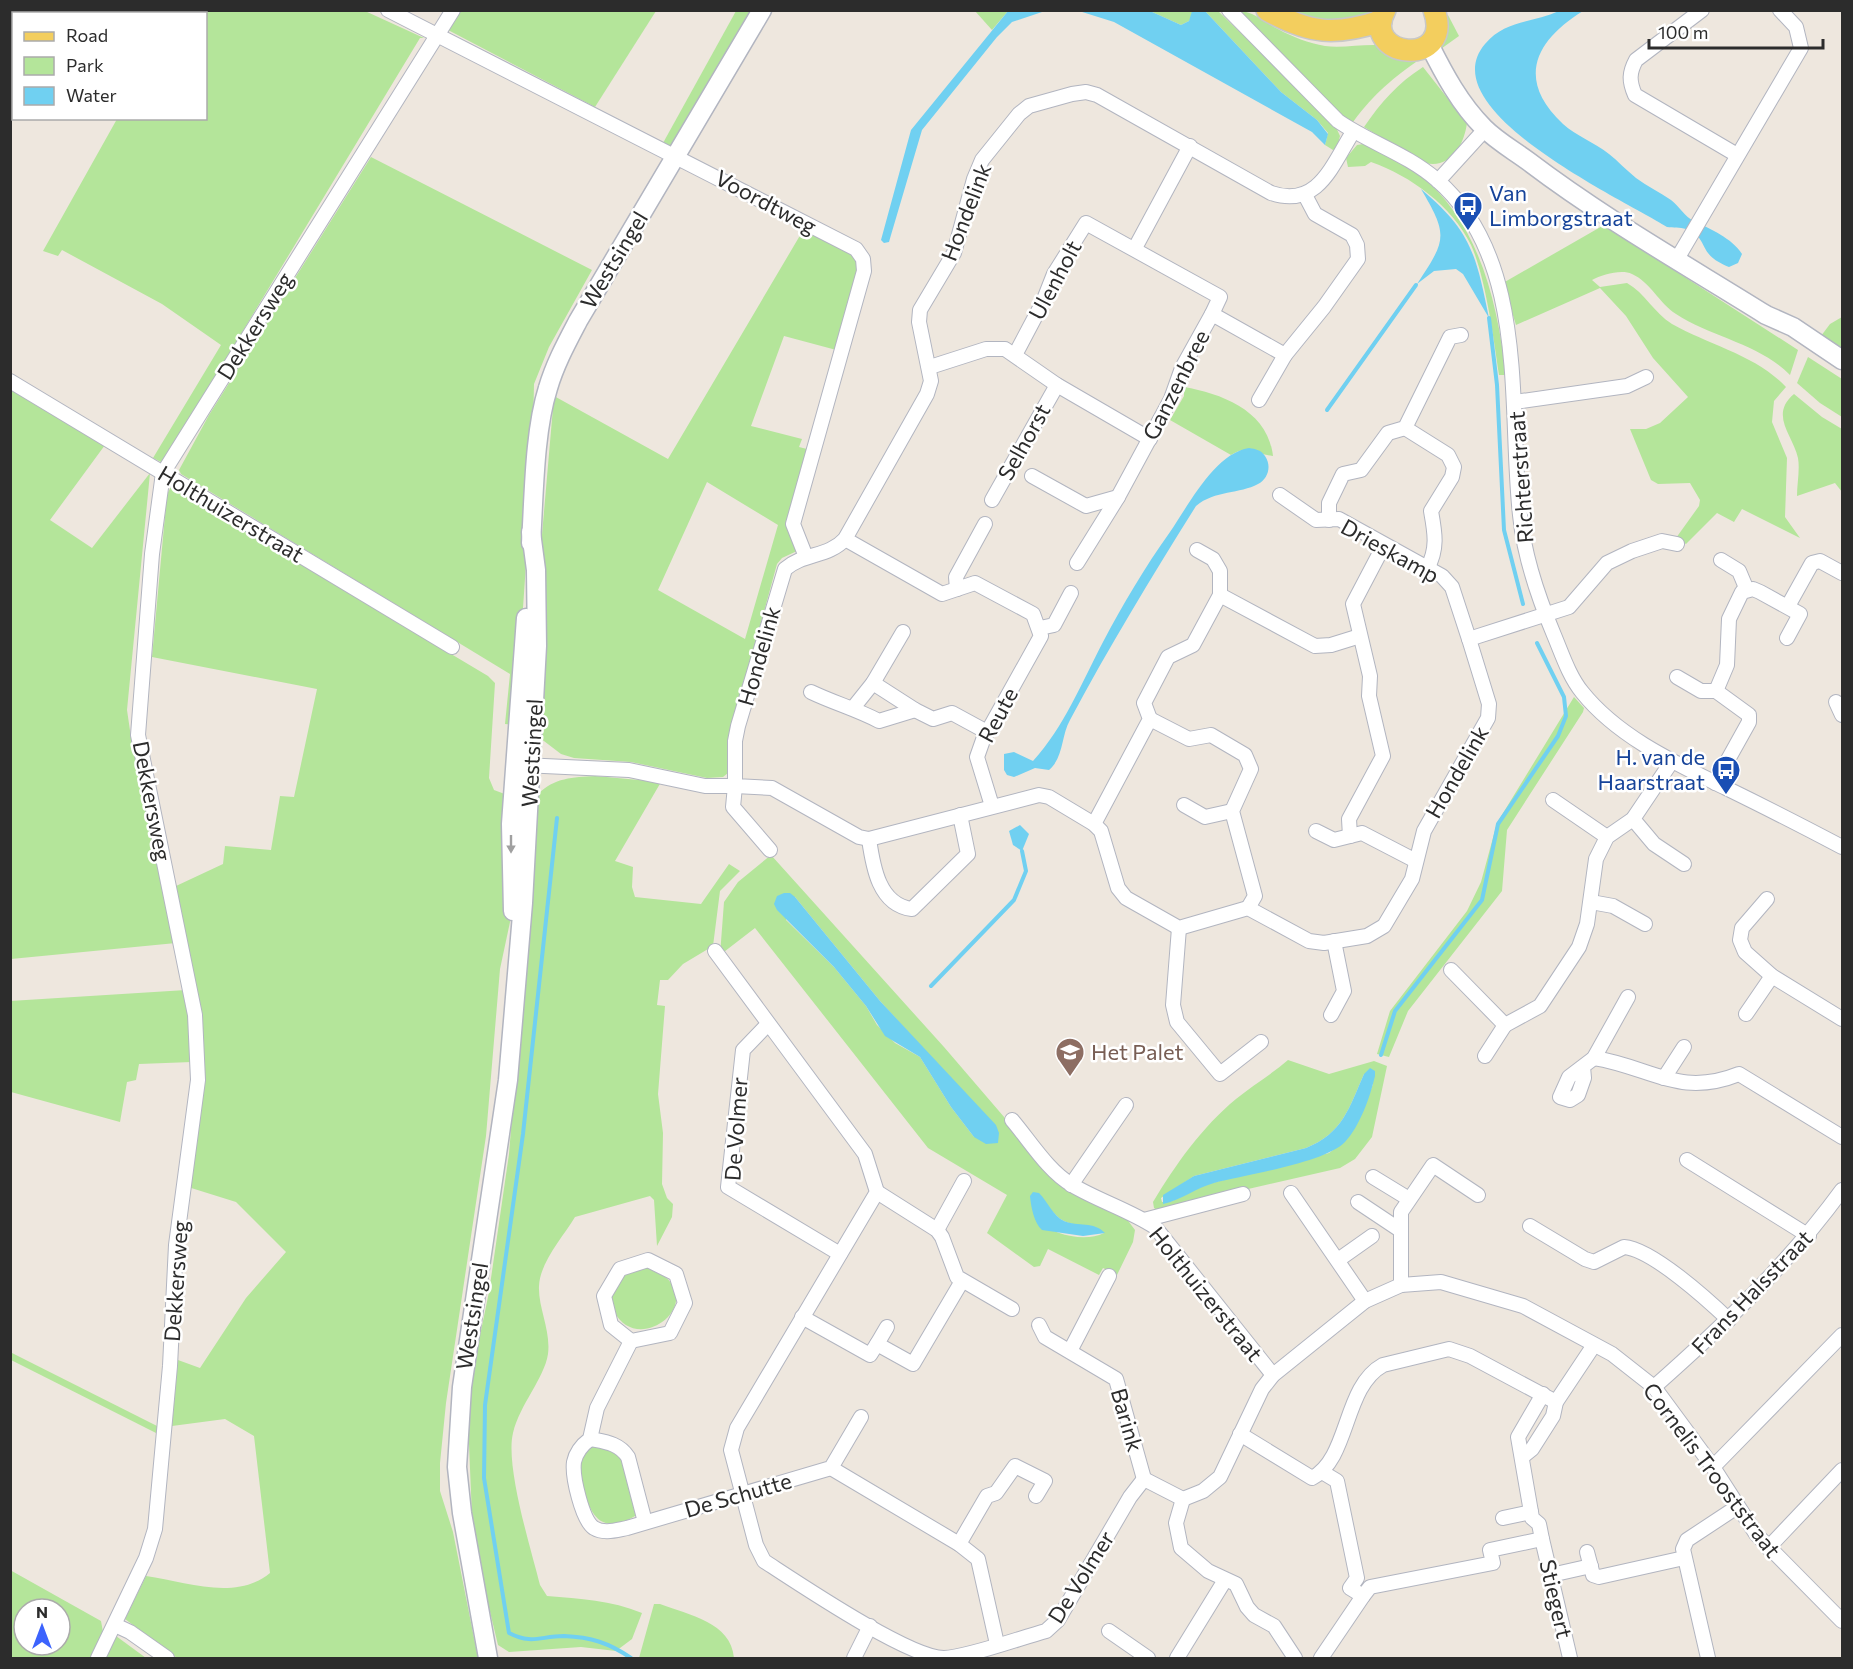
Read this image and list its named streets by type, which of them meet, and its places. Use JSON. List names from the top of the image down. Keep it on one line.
{"streets":{"main road":["Westsingel"],"street":["Voordtweg","Hondelink","Ulenholt","Dekkersweg","Ganzenbree","Selhorst","Richterstraat","Holthuizerstraat","Drieskamp","Reute","De Volmer","Frans Halsstraat","Barink","Cornelis Trooststraat","De Schutte","Stiegert"]},"crossings":[["Voordtweg","Hondelink"],["Voordtweg","Westsingel"],["Voordtweg","Dekkersweg"],["Hondelink","Selhorst"],["Hondelink","Drieskamp"],["Ulenholt","Ganzenbree"],["Ulenholt","Selhorst"],["Dekkersweg","Holthuizerstraat"],["Ganzenbree","Selhorst"],["Holthuizerstraat","Cornelis Trooststraat"],["De Volmer","Barink"],["De Volmer","De Schutte"],["Frans Halsstraat","Cornelis Trooststraat"]],"places":{"bus stop":["Van Limborgstraat","H. van de Haarstraat"],"school or university":["Het Palet"]},"legend":["Road","Park","Water"],"scale_bar":"100 m","north":"top"}
